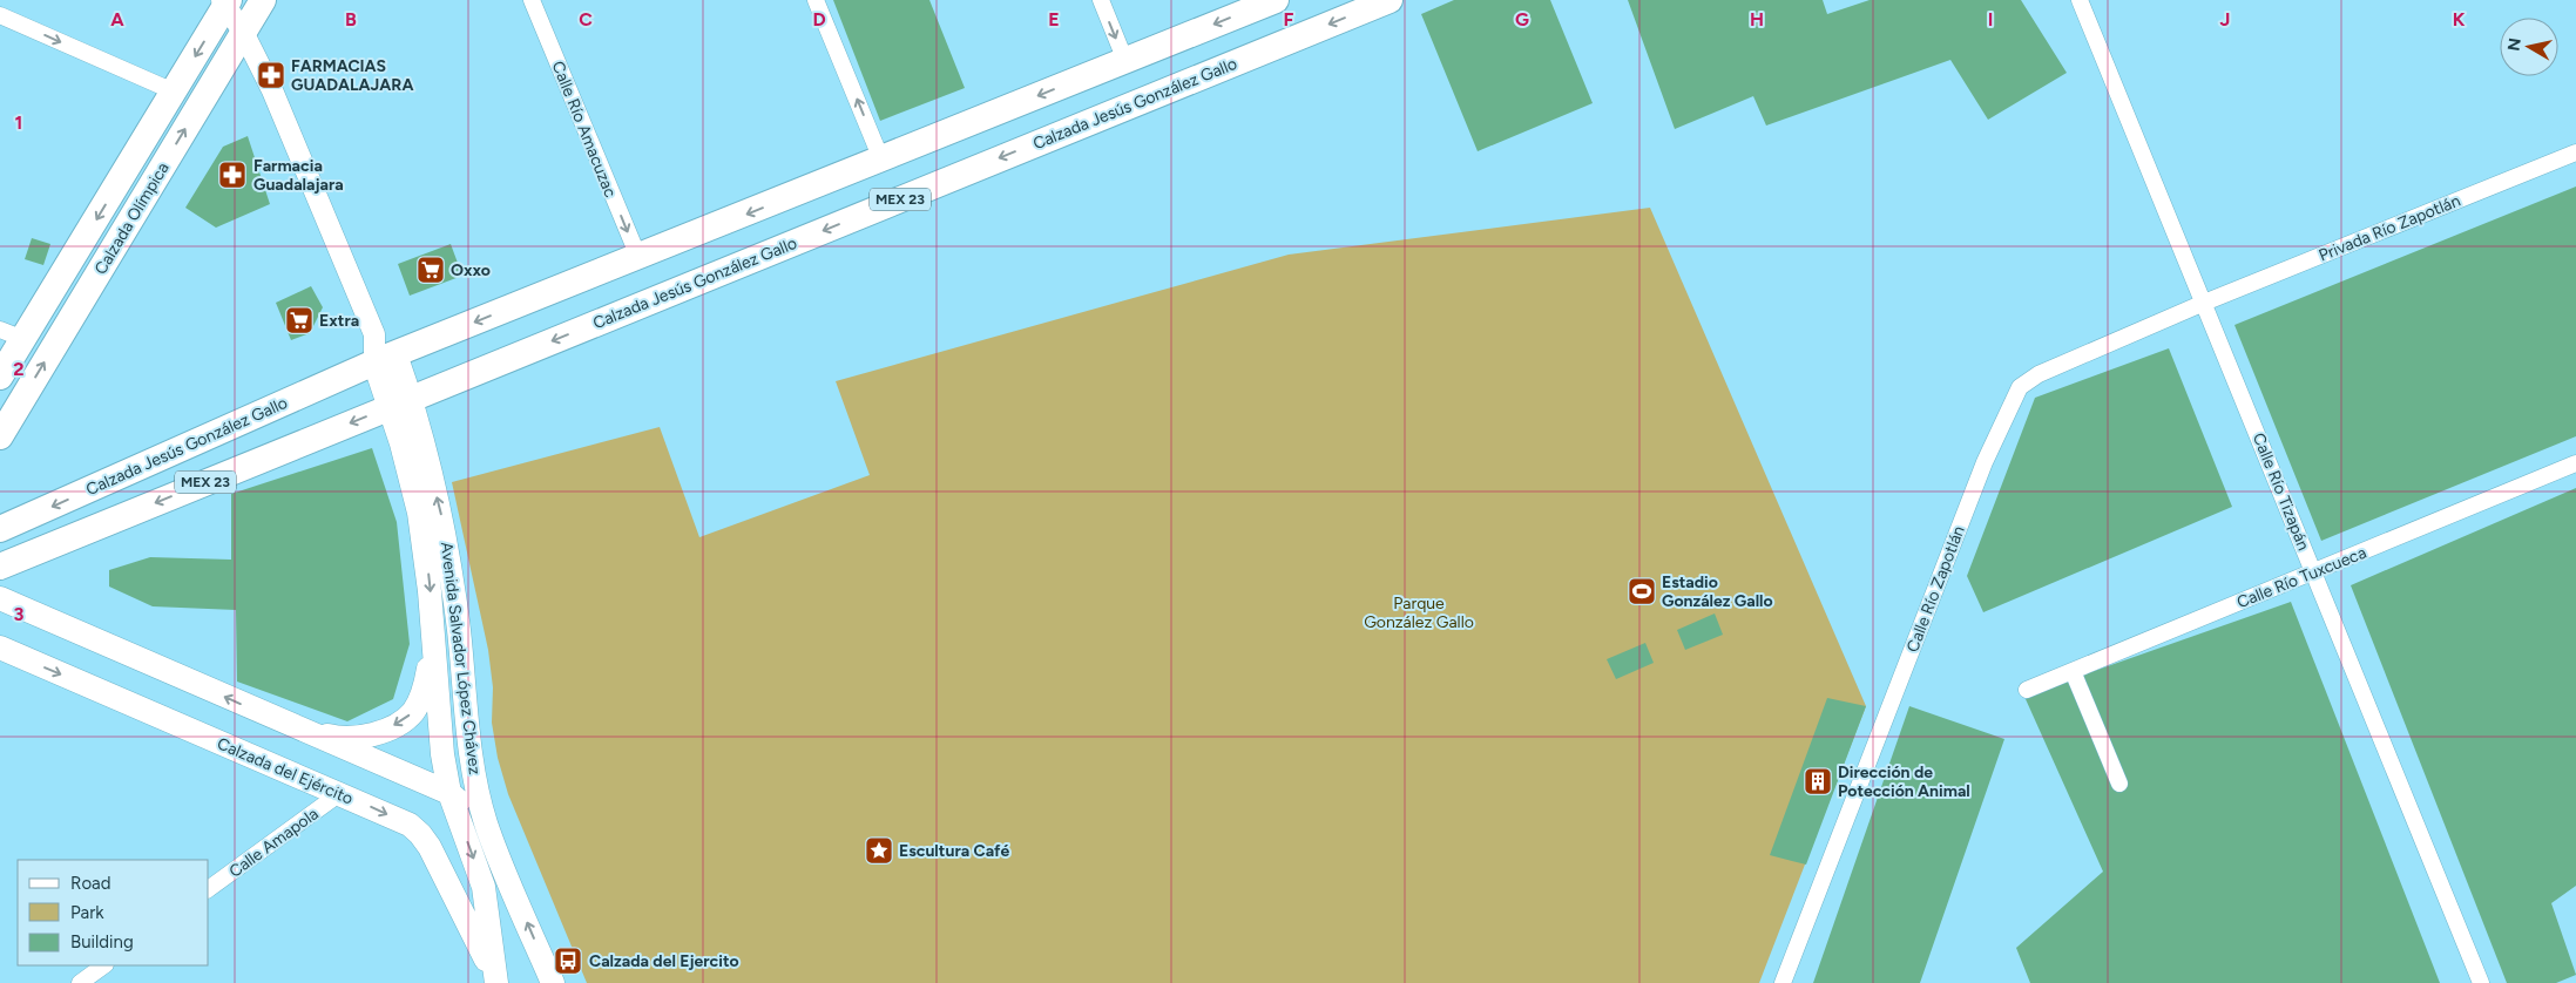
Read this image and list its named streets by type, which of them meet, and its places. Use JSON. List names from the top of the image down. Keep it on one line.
{"streets":{"main road":["Calzada Jesús González Gallo","MEX 23","Calzada Olímpica","Avenida Salvador López Chávez","Calzada del Ejército"],"street":["Calle Río Amacuzac","Privada Río Zapotlán","Calle Río Tizapán","Calle Río Tuxcueca","Calle Río Zapotlán","Calle Amapola"]},"crossings":[["Calzada Jesús González Gallo","Calle Río Amacuzac"],["Calzada Jesús González Gallo","Avenida Salvador López Chávez"],["Calzada Olímpica","Avenida Salvador López Chávez"],["Privada Río Zapotlán","Calle Río Tizapán"],["Privada Río Zapotlán","Calle Río Zapotlán"],["Calle Río Tizapán","Calle Río Tuxcueca"],["Calle Río Tizapán","Calle Río Zapotlán"],["Avenida Salvador López Chávez","Calzada del Ejército"],["Calzada del Ejército","Calle Amapola"]],"one_way":["Calzada Jesús González Gallo","Calle Río Amacuzac"],"parks":["Parque González Gallo"],"places":{"pharmacy":["FARMACIAS GUADALAJARA","Farmacia Guadalajara"],"supermarket":["Oxxo","Extra"],"sports":["Estadio González Gallo"],"building":["Dirección de Potección Animal"],"place":["Escultura Café"],"bus stop":["Calzada del Ejercito"]},"legend":["Road","Park","Building"],"north":"left","grid":{"columns":["A","B","C","D","E","F","G","H","I","J","K"],"rows":["1","2","3"]}}
